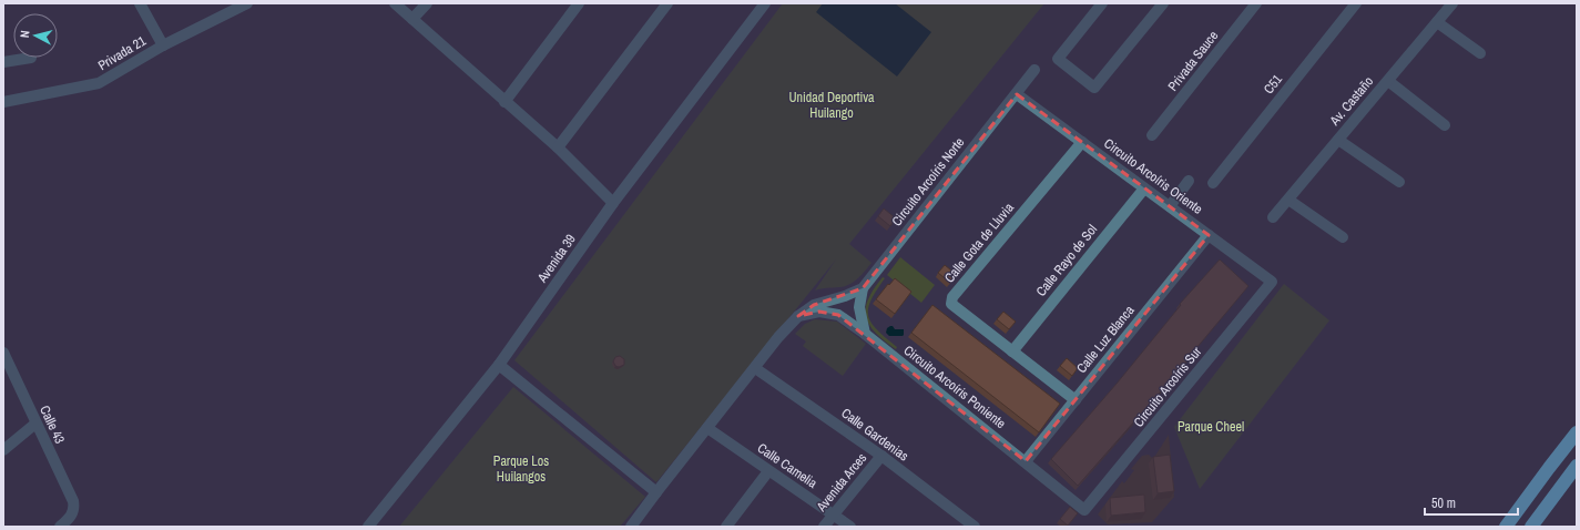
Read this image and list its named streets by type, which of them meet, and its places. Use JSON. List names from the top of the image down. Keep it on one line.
{"streets":{"street":["Privada 21","Privada Sauce","C51","Av. Castaño","Circuito Arcoíris Oriente","Circuito Arcoíris Norte","Calle Gota de Lluvia","Avenida 39","Calle Rayo de Sol","Calle Luz Blanca","Circuito Arcoíris Poniente","Circuito Arcoíris Sur","Calle 43","Calle Gardenias","Calle Camelia","Avenida Arces"]},"crossings":[["Circuito Arcoíris Oriente","Circuito Arcoíris Norte"],["Circuito Arcoíris Oriente","Calle Gota de Lluvia"],["Circuito Arcoíris Oriente","Calle Rayo de Sol"],["Circuito Arcoíris Oriente","Calle Luz Blanca"],["Circuito Arcoíris Oriente","Circuito Arcoíris Sur"],["Circuito Arcoíris Norte","Circuito Arcoíris Poniente"],["Calle Gota de Lluvia","Calle Rayo de Sol"],["Calle Gota de Lluvia","Calle Luz Blanca"],["Calle Luz Blanca","Circuito Arcoíris Poniente"],["Circuito Arcoíris Poniente","Circuito Arcoíris Sur"],["Calle Gardenias","Avenida Arces"],["Calle Camelia","Avenida Arces"]],"parks":["Unidad Deportiva Huilango","Parque Cheel","Parque Los Huilangos"],"scale_bar":"50 m","north":"left"}
